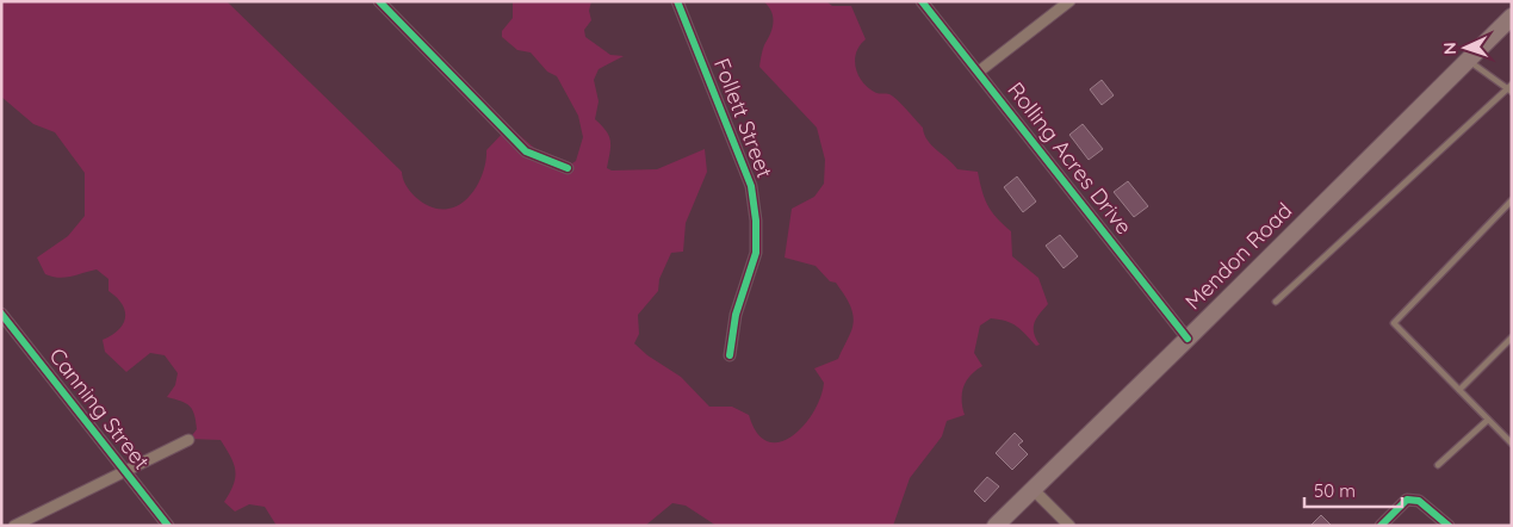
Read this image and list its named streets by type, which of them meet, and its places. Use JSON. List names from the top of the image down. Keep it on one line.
{"streets":{"main road":["Mendon Road"],"street":["Follett Street","Rolling Acres Drive","Canning Street"]},"crossings":[["Rolling Acres Drive","Mendon Road"]],"scale_bar":"50 m","north":"left"}
